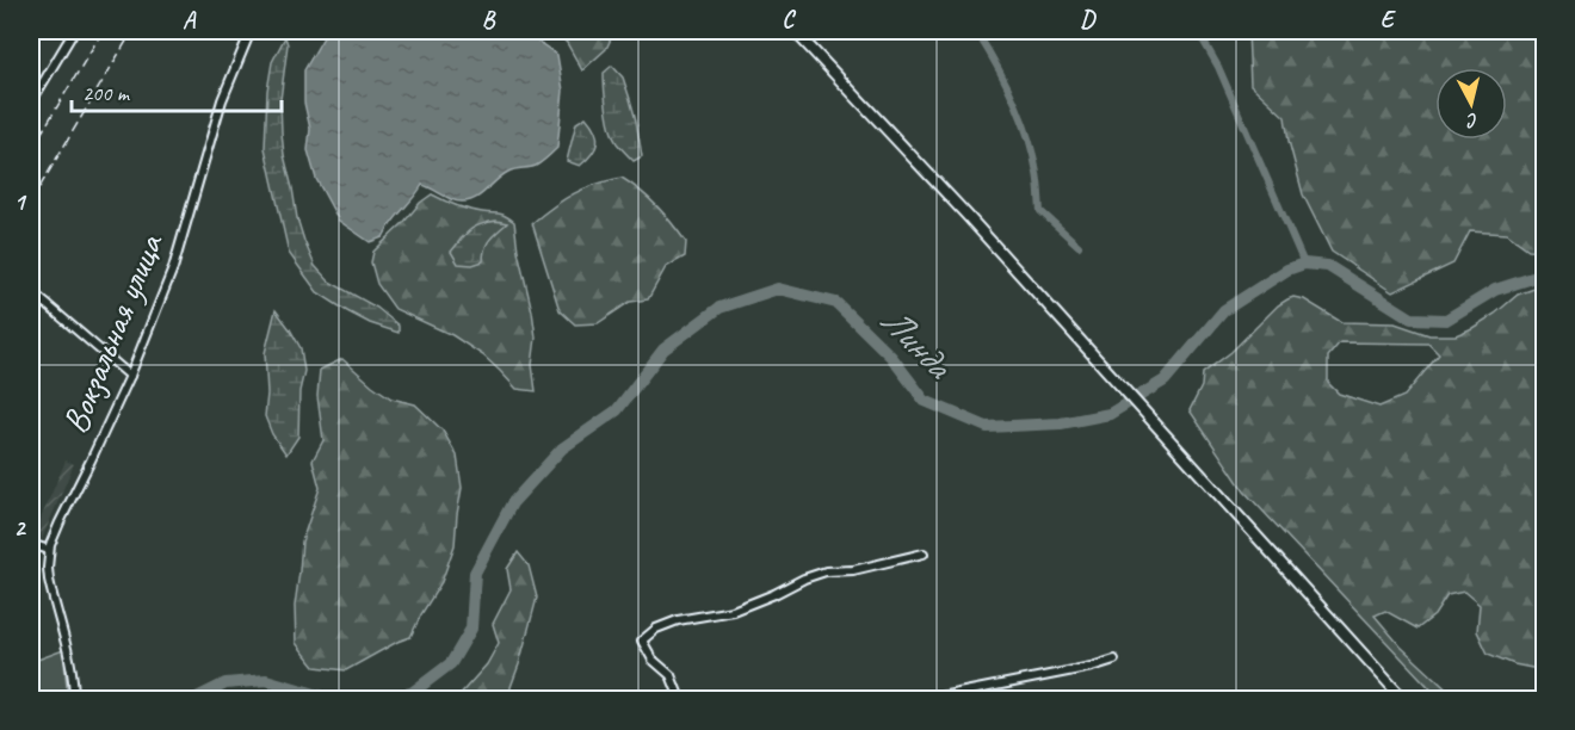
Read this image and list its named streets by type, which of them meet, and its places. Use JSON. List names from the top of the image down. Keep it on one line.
{"streets":{"street":["Вокзальная улица"]},"water":["Линда"],"scale_bar":"200 m","north":"bottom","grid":{"columns":["A","B","C","D","E"],"rows":["1","2"]}}
